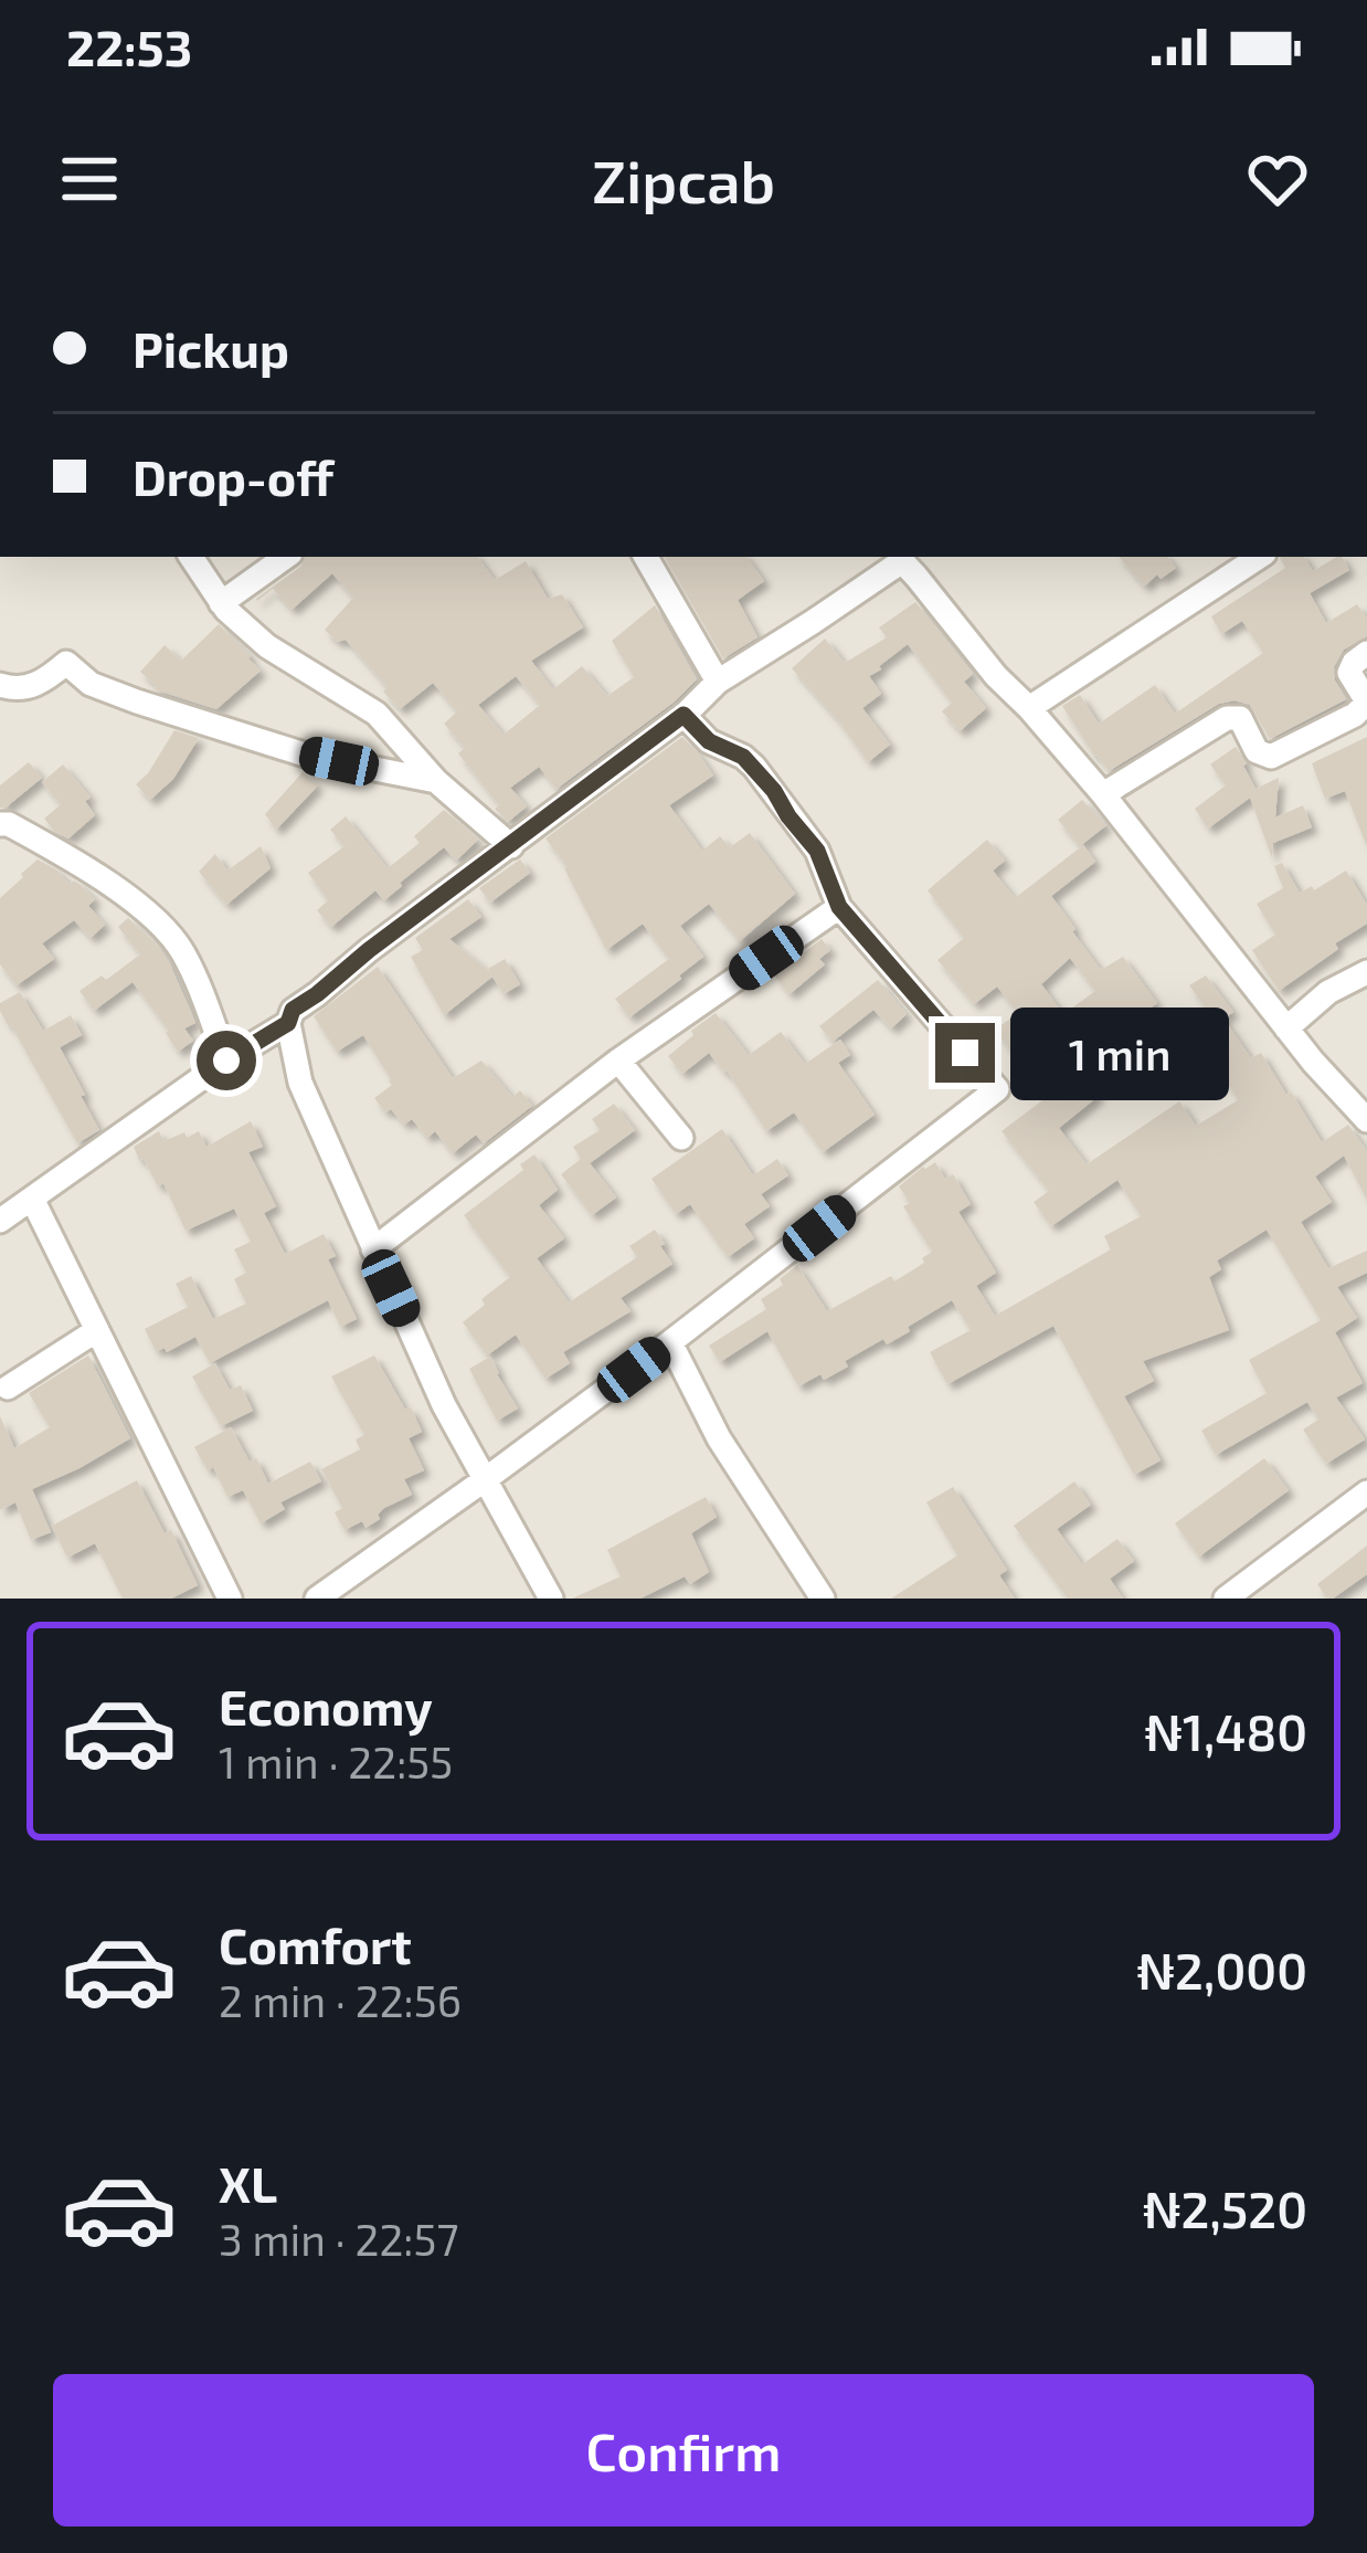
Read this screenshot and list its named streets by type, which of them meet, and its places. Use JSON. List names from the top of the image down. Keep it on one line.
{"page":{"status":"22:53","header":"Zipcab","banner":["Pickup","Drop-off"],"bubble":"1 min","list":[{"name":"Economy","note":"1 min · 22:55","value":"₦1,480"},{"name":"Comfort","note":"2 min · 22:56","value":"₦2,000"},{"name":"XL","note":"3 min · 22:57","value":"₦2,520"}],"buttons":"Confirm"}}
